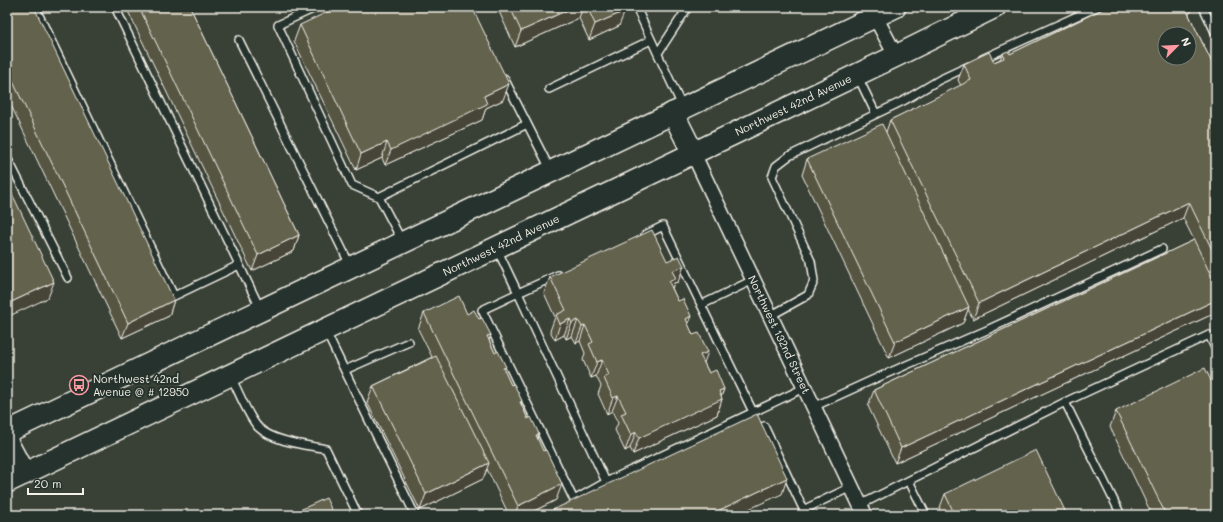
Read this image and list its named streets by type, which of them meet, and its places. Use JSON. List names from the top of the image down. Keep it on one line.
{"streets":{"main road":["Northwest 42nd Avenue"],"street":["Northwest 132nd Street"]},"crossings":[["Northwest 42nd Avenue","Northwest 132nd Street"]],"places":{"bus stop":["Northwest 42nd Avenue @ # 12950"]},"scale_bar":"20 m","north":"top right"}
